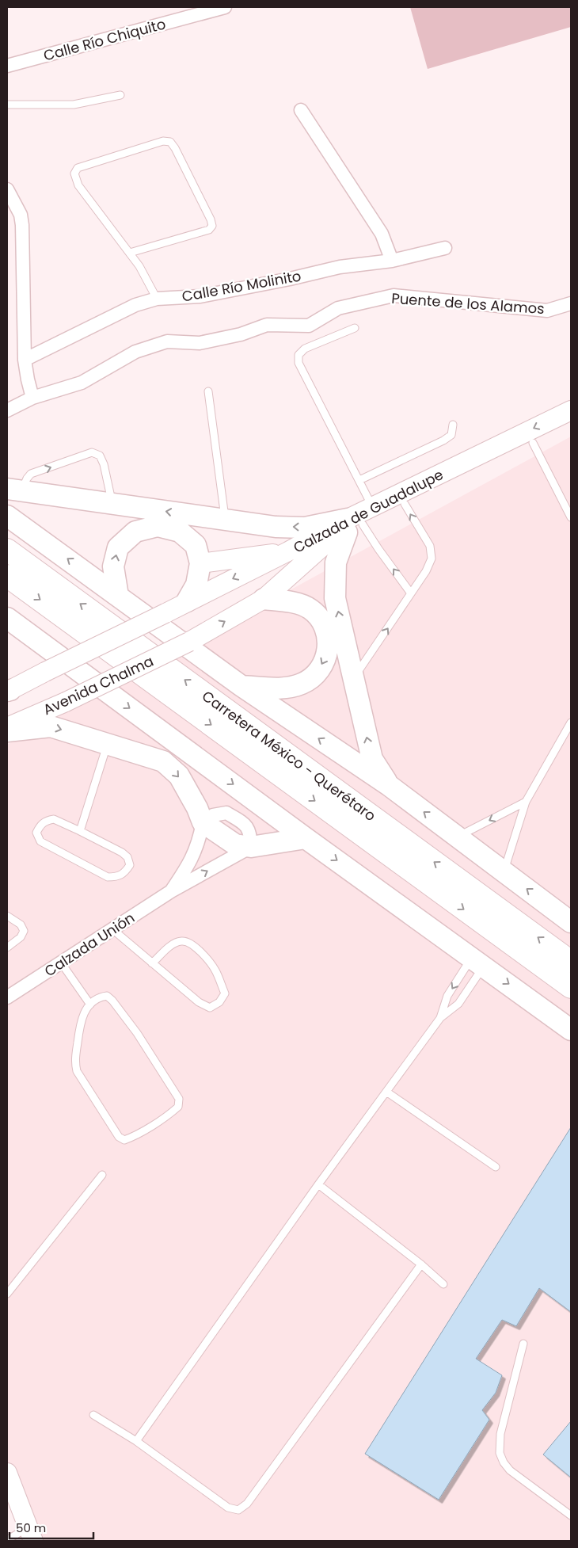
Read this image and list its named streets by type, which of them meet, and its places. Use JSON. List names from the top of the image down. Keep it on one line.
{"streets":{"highway":["Carretera México - Querétaro"],"main road":["Calzada de Guadalupe","Avenida Chalma"],"street":["Calle Río Chiquito","Calle Río Molinito","Puente de los Alamos","Calzada Unión"]},"crossings":[["Calzada de Guadalupe","Avenida Chalma"]],"scale_bar":"50 m"}
